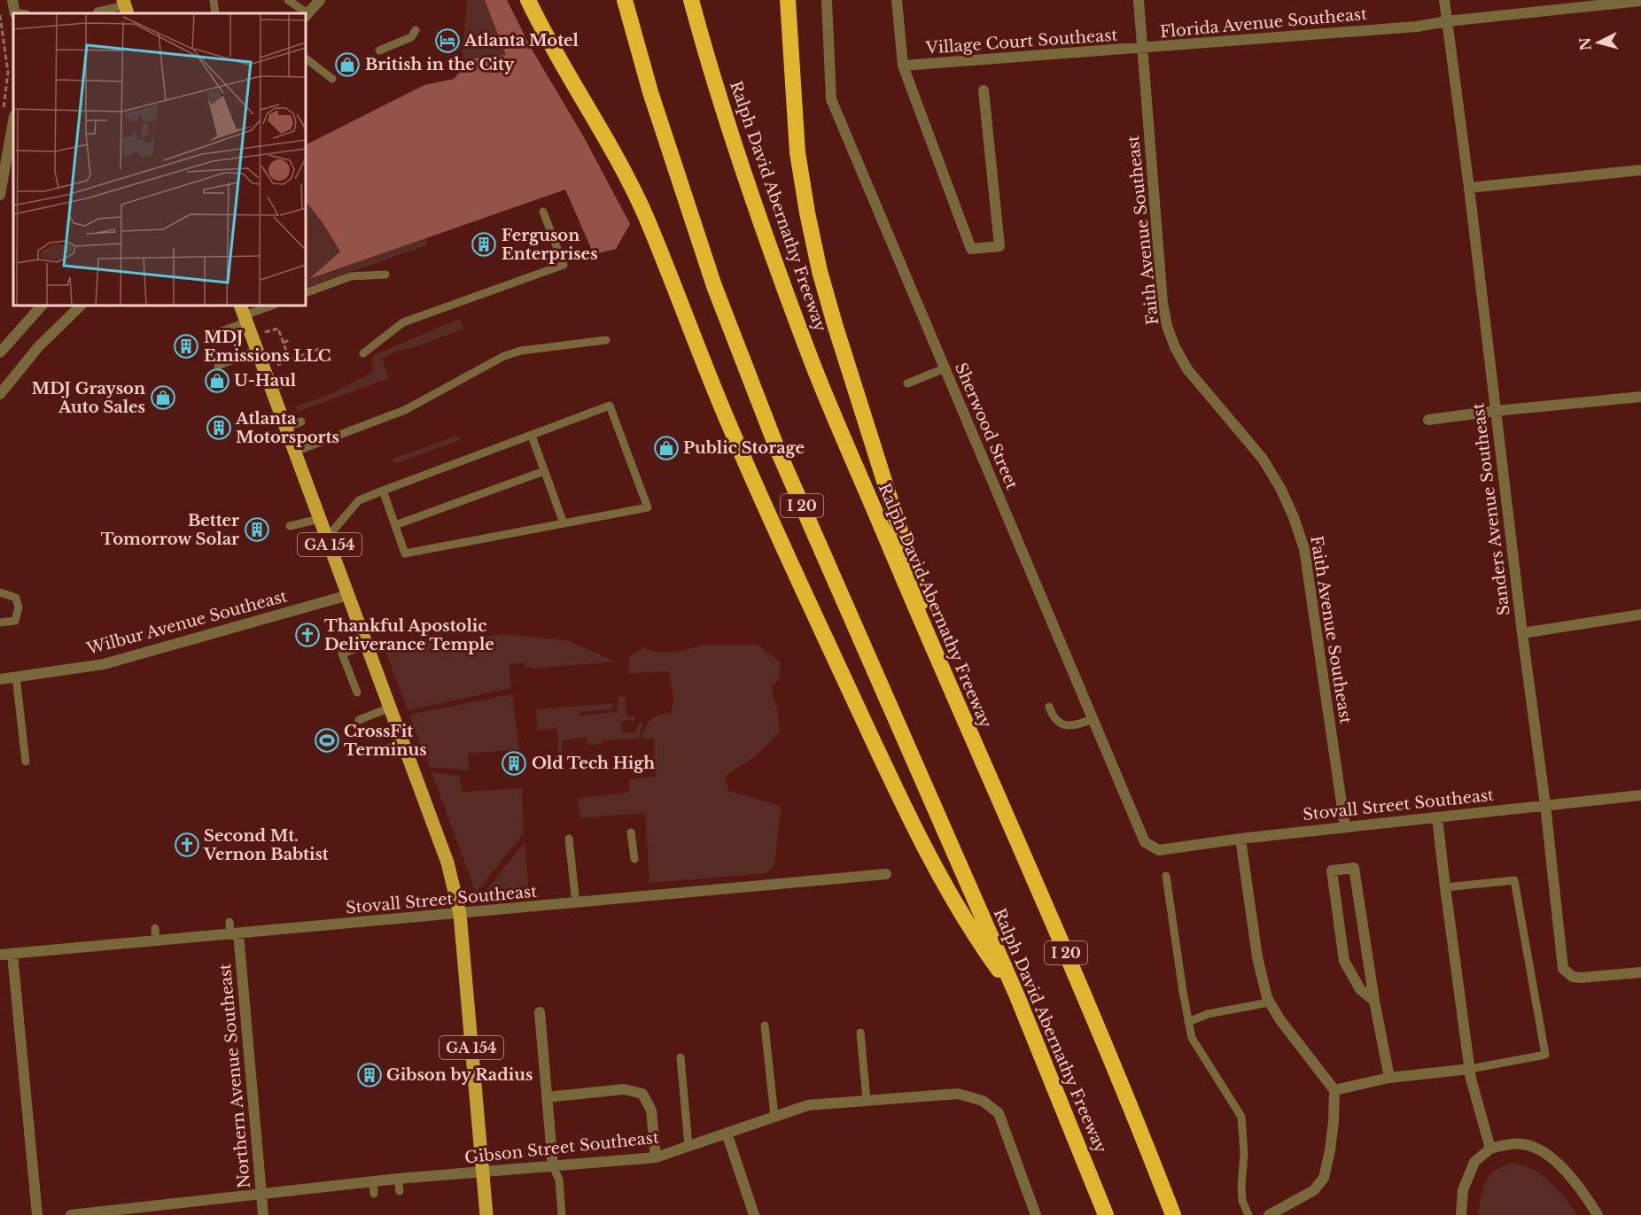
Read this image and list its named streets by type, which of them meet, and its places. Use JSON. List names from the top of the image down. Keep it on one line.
{"streets":{"highway":["Ralph David Abernathy Freeway","I 20"],"main road":["GA 154"],"street":["Florida Avenue Southeast","Village Court Southeast","Faith Avenue Southeast","Sherwood Street","Sanders Avenue Southeast","Wilbur Avenue Southeast","Stovall Street Southeast","Northern Avenue Southeast","Gibson Street Southeast"]},"crossings":[["Florida Avenue Southeast","Village Court Southeast"],["Florida Avenue Southeast","Faith Avenue Southeast"],["Florida Avenue Southeast","Sanders Avenue Southeast"],["Village Court Southeast","Faith Avenue Southeast"],["Faith Avenue Southeast","Stovall Street Southeast"],["Sherwood Street","Stovall Street Southeast"],["Sanders Avenue Southeast","Stovall Street Southeast"],["GA 154","Wilbur Avenue Southeast"],["GA 154","Stovall Street Southeast"],["GA 154","Gibson Street Southeast"],["Stovall Street Southeast","Northern Avenue Southeast"],["Northern Avenue Southeast","Gibson Street Southeast"]],"places":{"hotel":["Atlanta Motel"],"shop":["British in the City","U-Haul","MDJ Grayson Auto Sales","Public Storage"],"building":["Ferguson Enterprises","MDJ Emissions LLC","Atlanta Motorsports","Better Tomorrow Solar","Old Tech High","Gibson by Radius"],"church":["Thankful Apostolic Deliverance Temple","Second Mt. Vernon Babtist"],"sports":["CrossFit Terminus"]},"north":"left"}
